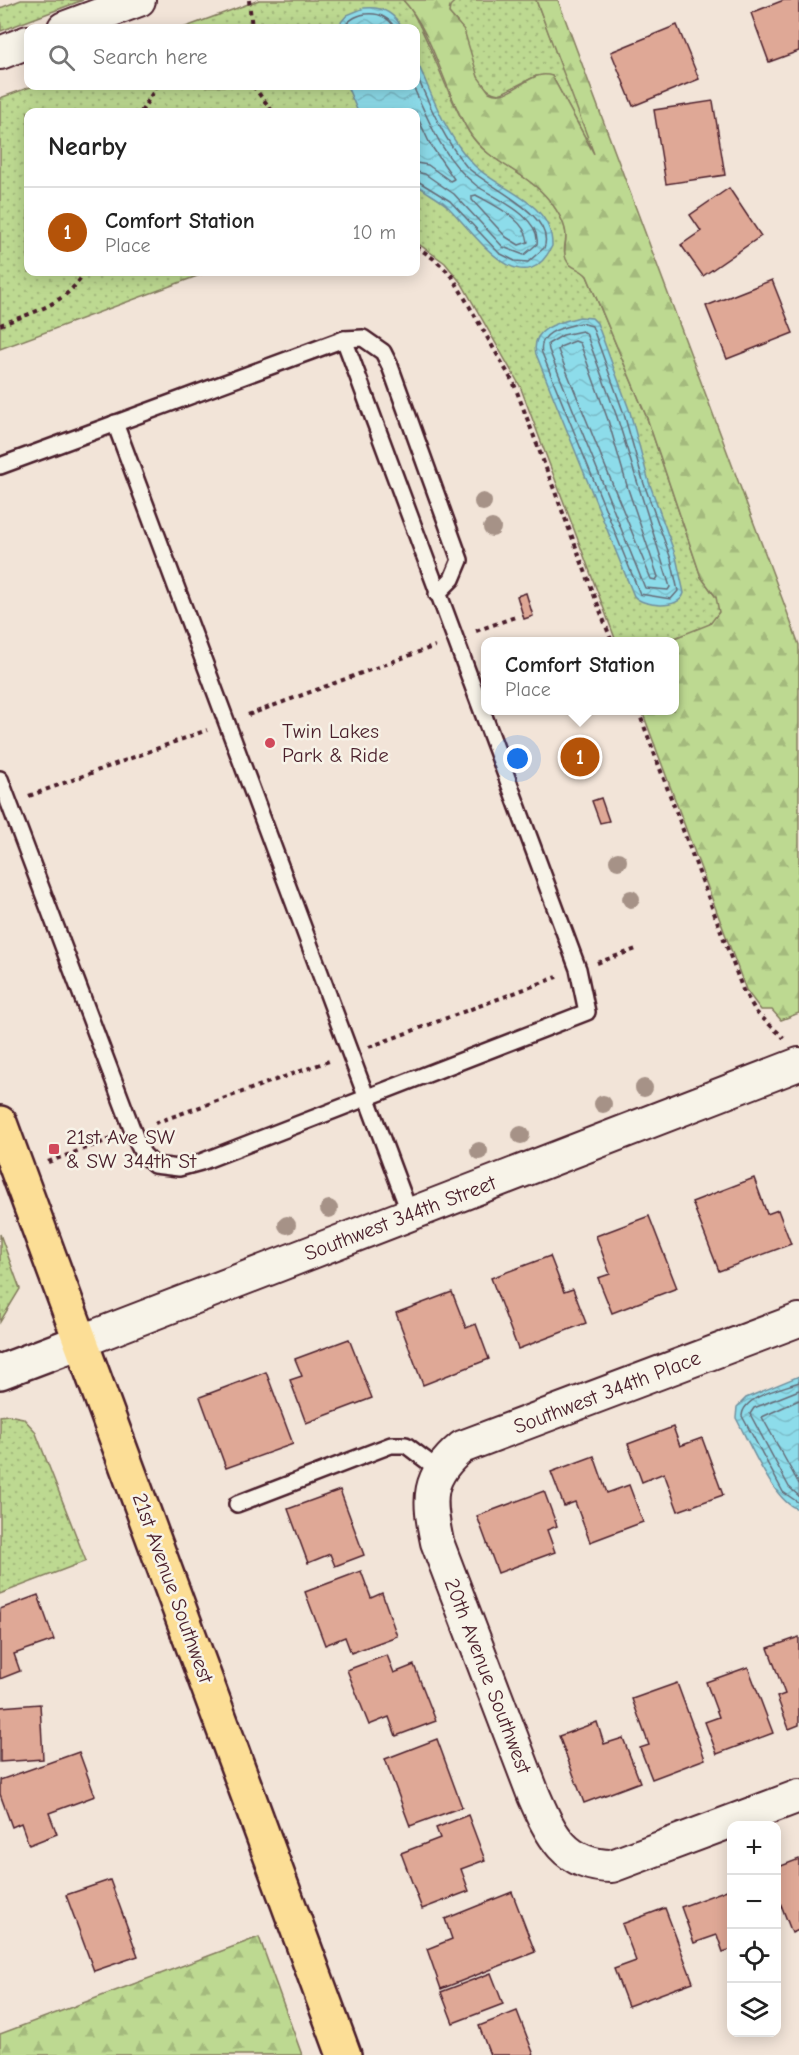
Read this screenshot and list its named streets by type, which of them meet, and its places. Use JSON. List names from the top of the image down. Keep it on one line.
{"streets":{"main road":["21st Avenue Southwest"],"street":["Southwest 344th Street","Southwest 344th Place","20th Avenue Southwest"]},"crossings":[["Southwest 344th Street","21st Avenue Southwest"],["Southwest 344th Place","20th Avenue Southwest"]],"places":{"other":["Twin Lakes Park & Ride"],"transit":["21st Ave SW & SW 344th St"]},"page":{"search":"Search here","heading":"Nearby","list":[{"mark":"1","name":"Comfort Station","note":"Place","value":"10 m"}],"popup":["Comfort Station","Place"],"pins":"1","map_buttons":["+","−"]}}
